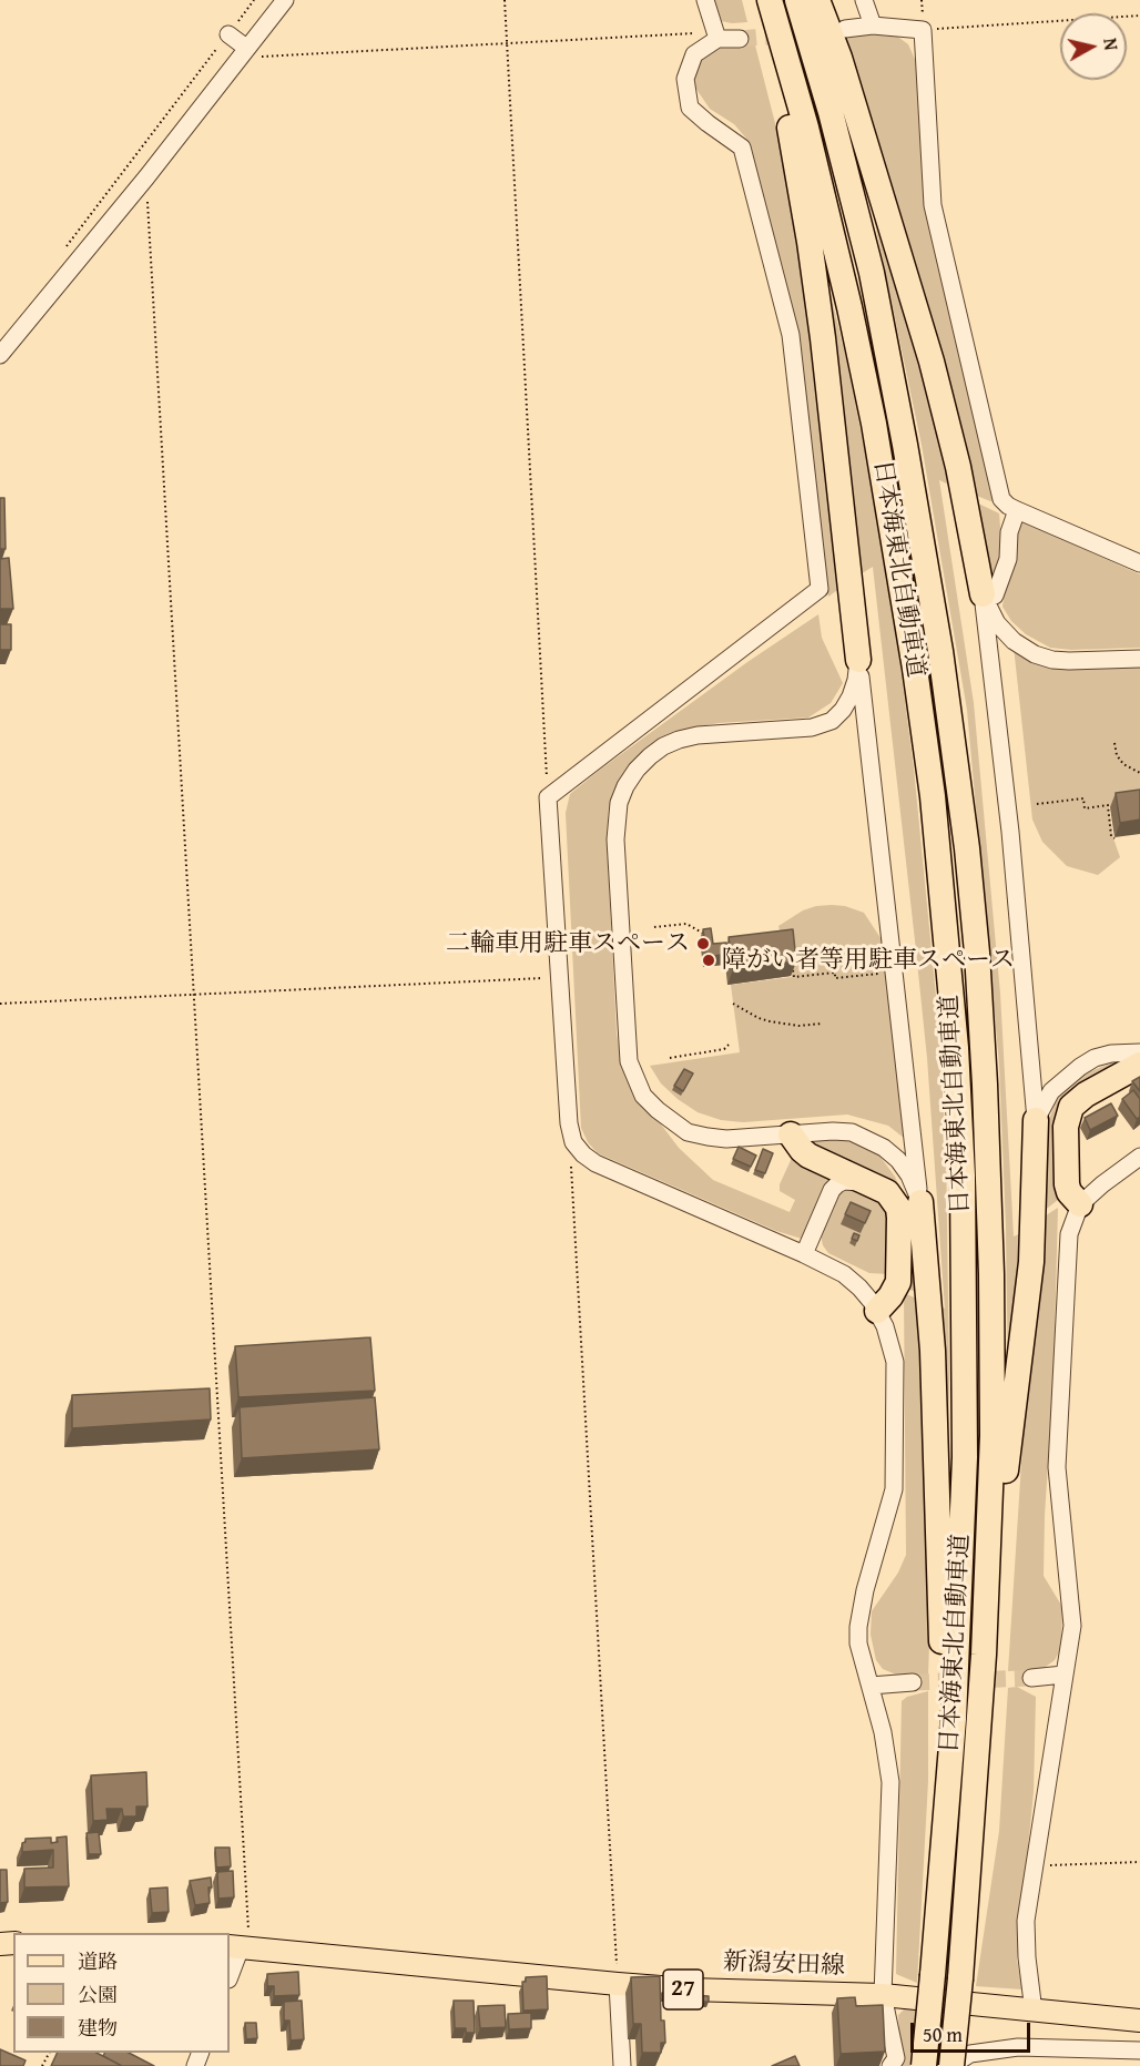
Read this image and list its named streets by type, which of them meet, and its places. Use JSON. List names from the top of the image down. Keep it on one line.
{"streets":{"highway":["日本海東北自動車道"],"main road":["新潟安田線","27"]},"places":["二輪車用駐車スペース","障がい者等用駐車スペース"],"legend":["道路","公園","建物"],"scale_bar":"50 m","north":"right"}
